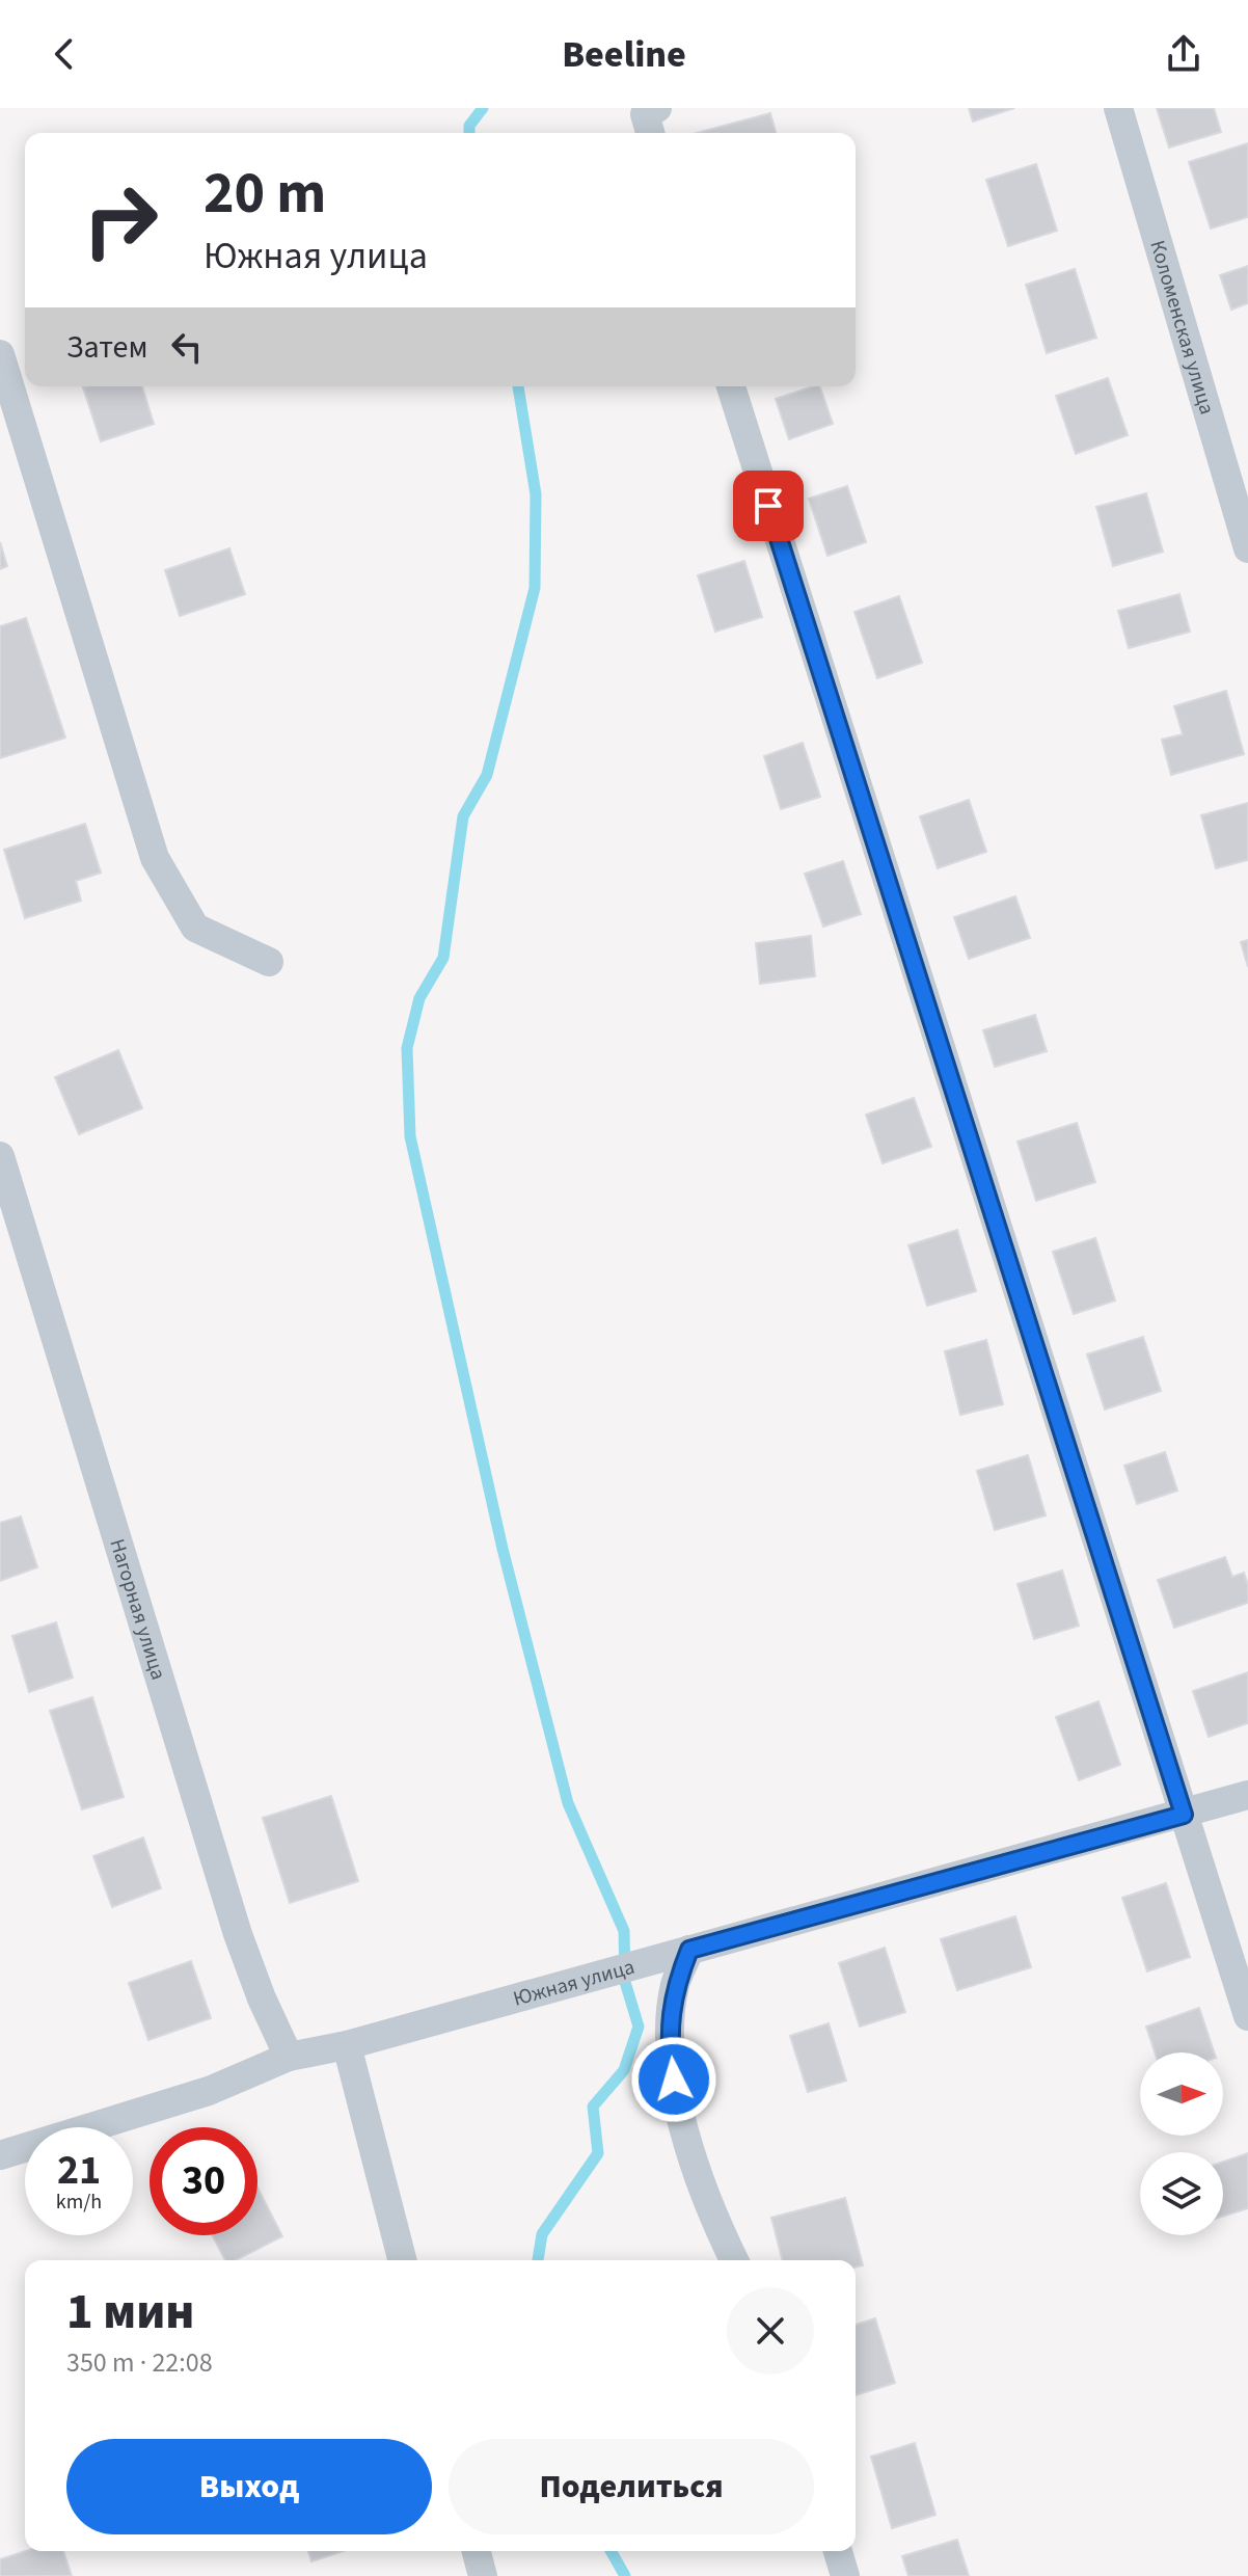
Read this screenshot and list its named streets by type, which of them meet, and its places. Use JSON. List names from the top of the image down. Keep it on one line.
{"streets":{"street":["Коломенская улица","Нагорная улица","Южная улица"]},"crossings":[["Нагорная улица","Южная улица"]],"north":"right","page":{"header":"Beeline","turn":["20 m","Южная улица"],"then":"Затем","speed":"21 km/h","limit":"30","heading":["1 мин","350 m · 22:08"],"buttons":["Выход","Поделиться"]}}
